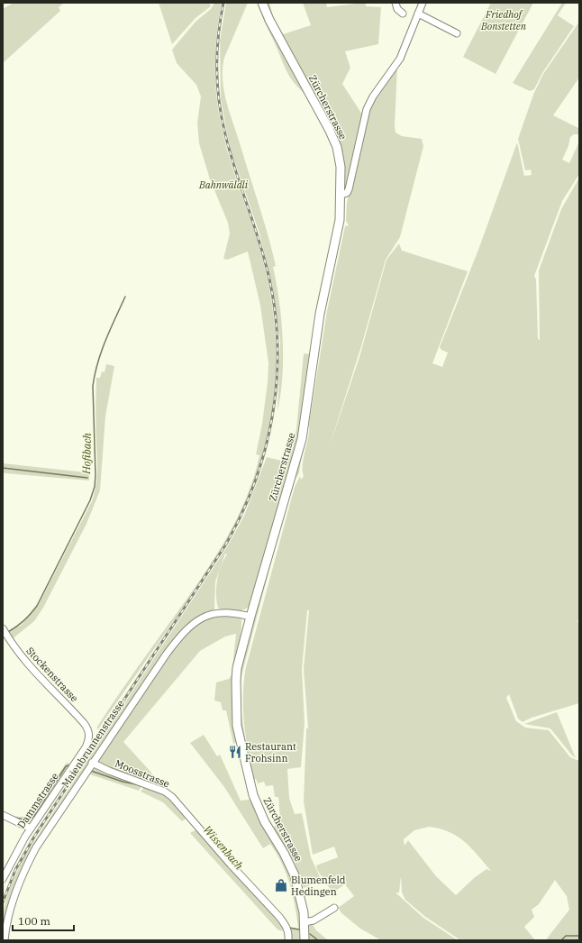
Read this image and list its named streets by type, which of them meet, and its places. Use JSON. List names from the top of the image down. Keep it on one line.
{"streets":{"main road":["Zürcherstrasse"],"street":["Stockenstrasse","Maienbrunnenstrasse","Moosstrasse","Dammstrasse"]},"crossings":[["Zürcherstrasse","Maienbrunnenstrasse"],["Stockenstrasse","Dammstrasse"],["Maienbrunnenstrasse","Moosstrasse"]],"water":["Hofibach","Wissenbach"],"parks":["Friedhof Bonstetten","Bahnwäldli"],"places":{"restaurant":["Restaurant Frohsinn"],"shop":["Blumenfeld Hedingen"]},"scale_bar":"100 m"}
